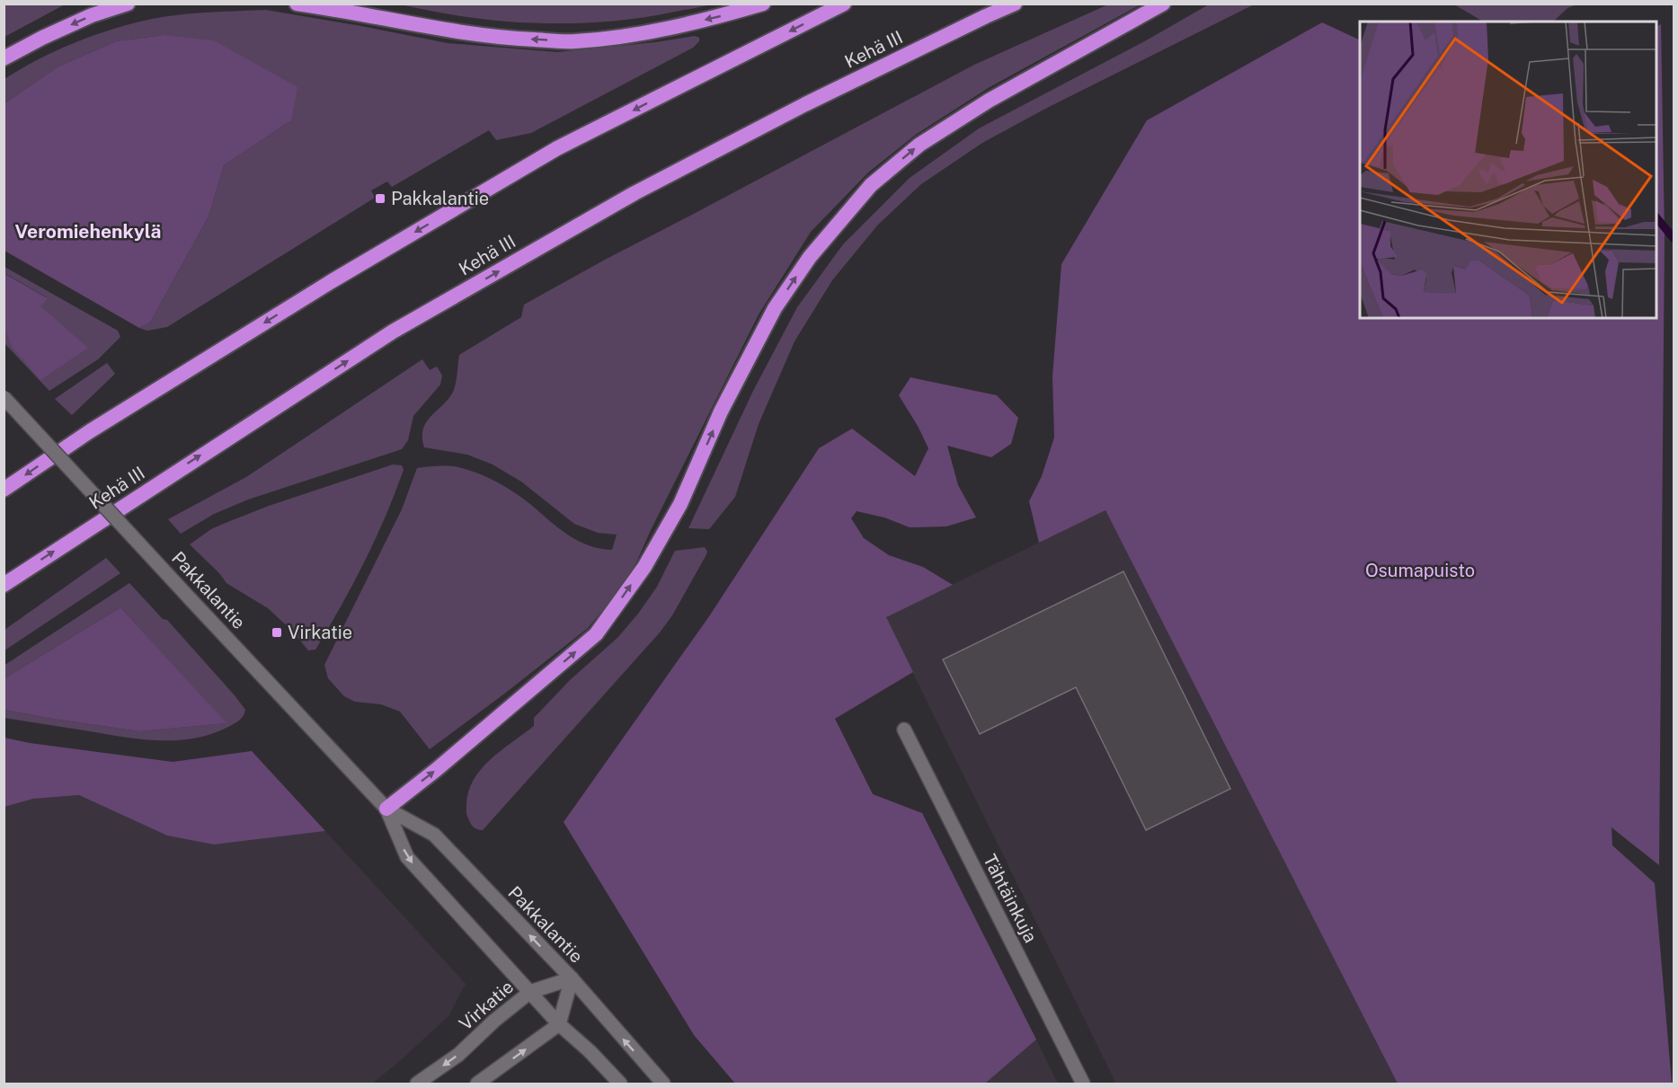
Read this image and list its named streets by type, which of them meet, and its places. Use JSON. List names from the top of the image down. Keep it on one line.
{"streets":{"highway":["Kehä III"],"main road":["Pakkalantie","Tähtäinkuja","Virkatie"]},"crossings":[["Pakkalantie","Virkatie"]],"districts":["Veromiehenkylä"],"parks":["Osumapuisto"],"places":{"transit":["Pakkalantie","Virkatie"]}}
